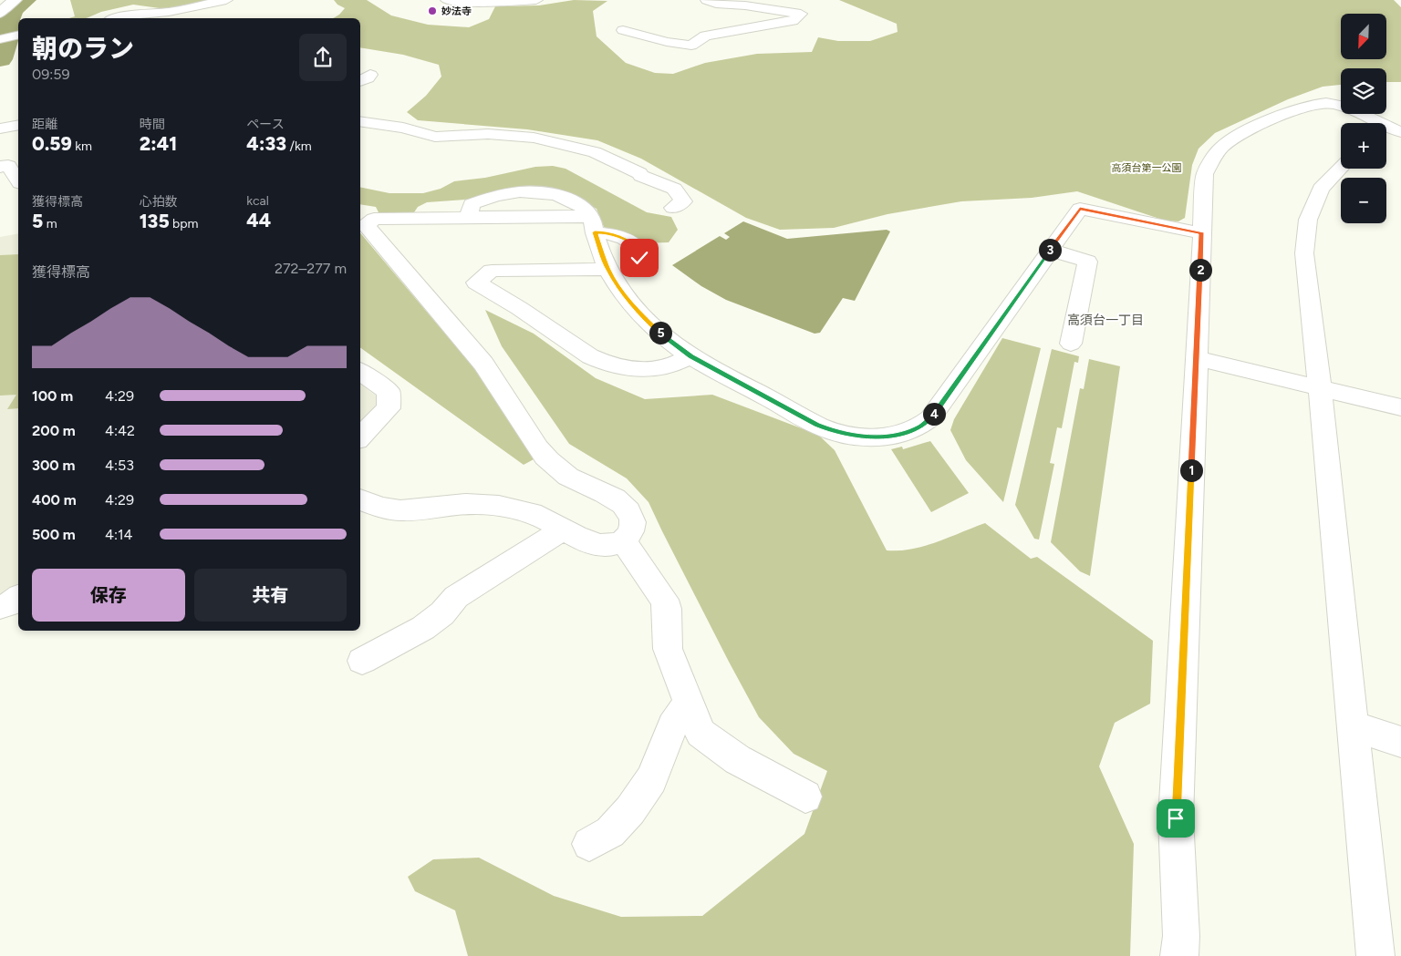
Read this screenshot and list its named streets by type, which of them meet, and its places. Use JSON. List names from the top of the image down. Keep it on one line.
{"districts":["高須台一丁目"],"parks":["高須台第一公園"],"places":["妙法寺"],"north":"bottom left","page":{"map_buttons":["+","−"],"heading":["朝のラン","09:59"],"stats":[["距離","0.59 km"],["時間","2:41"],["ペース","4:33 /km"],["獲得標高","5 m"],["心拍数","135 bpm"],["kcal","44"]],"pins":["3","2","5","4","1"],"chart":["獲得標高","272–277 m"],"list":[{"name":"100 m","note":"4:29"},{"name":"200 m","note":"4:42"},{"name":"300 m","note":"4:53"},{"name":"400 m","note":"4:29"},{"name":"500 m","note":"4:14"}],"buttons":["保存","共有"]}}
